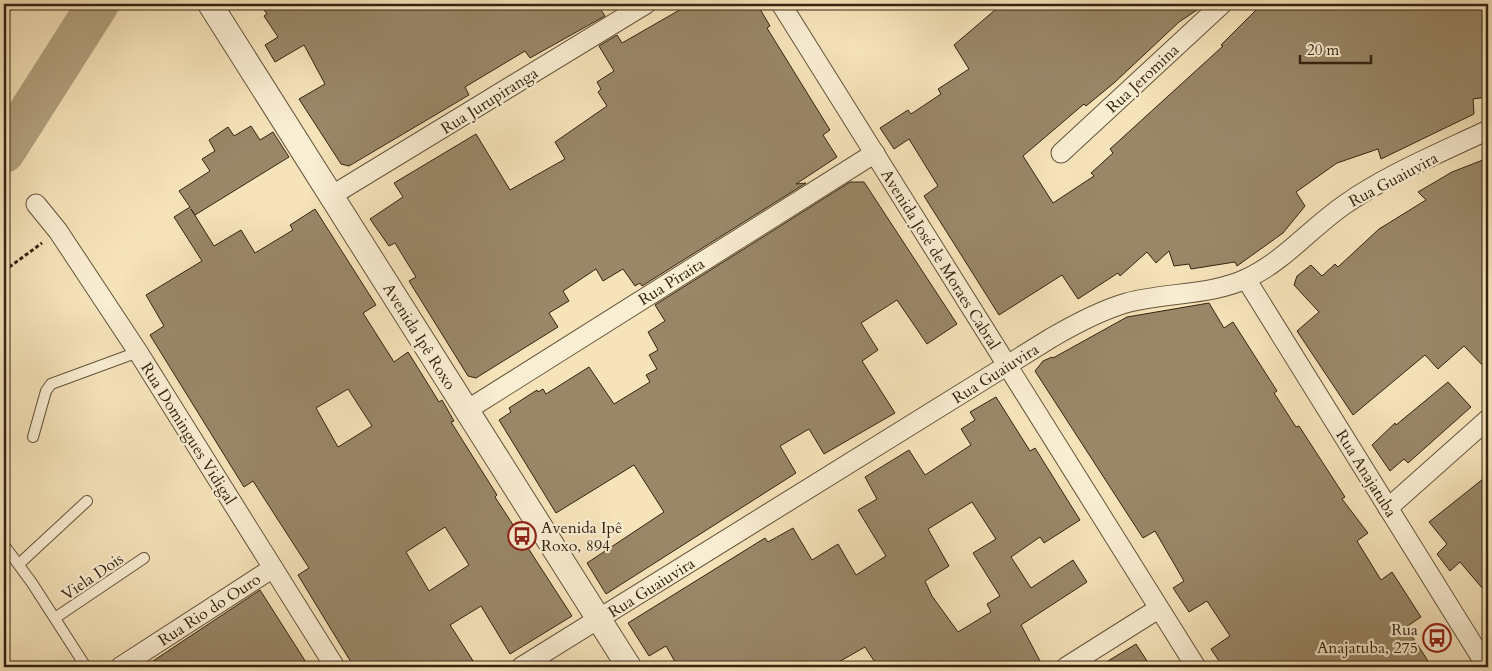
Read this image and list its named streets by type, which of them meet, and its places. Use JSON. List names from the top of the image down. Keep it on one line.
{"streets":{"street":["Rua Jeromina","Rua Jurupiranga","Rua Guaiuvira","Avenida José de Moraes Cabral","Rua Piraita","Avenida Ipê Roxo","Rua Domingues Vidigal","Rua Anajatuba","Rua Rio do Ouro"],"lane":["Viela Dois"]},"crossings":[["Rua Jurupiranga","Avenida Ipê Roxo"],["Rua Guaiuvira","Avenida José de Moraes Cabral"],["Rua Guaiuvira","Avenida Ipê Roxo"],["Rua Guaiuvira","Rua Anajatuba"],["Avenida José de Moraes Cabral","Rua Piraita"],["Rua Piraita","Avenida Ipê Roxo"],["Rua Domingues Vidigal","Rua Rio do Ouro"]],"places":{"bus stop":["Avenida Ipê Roxo, 894","Rua Anajatuba, 275"]},"scale_bar":"20 m"}
